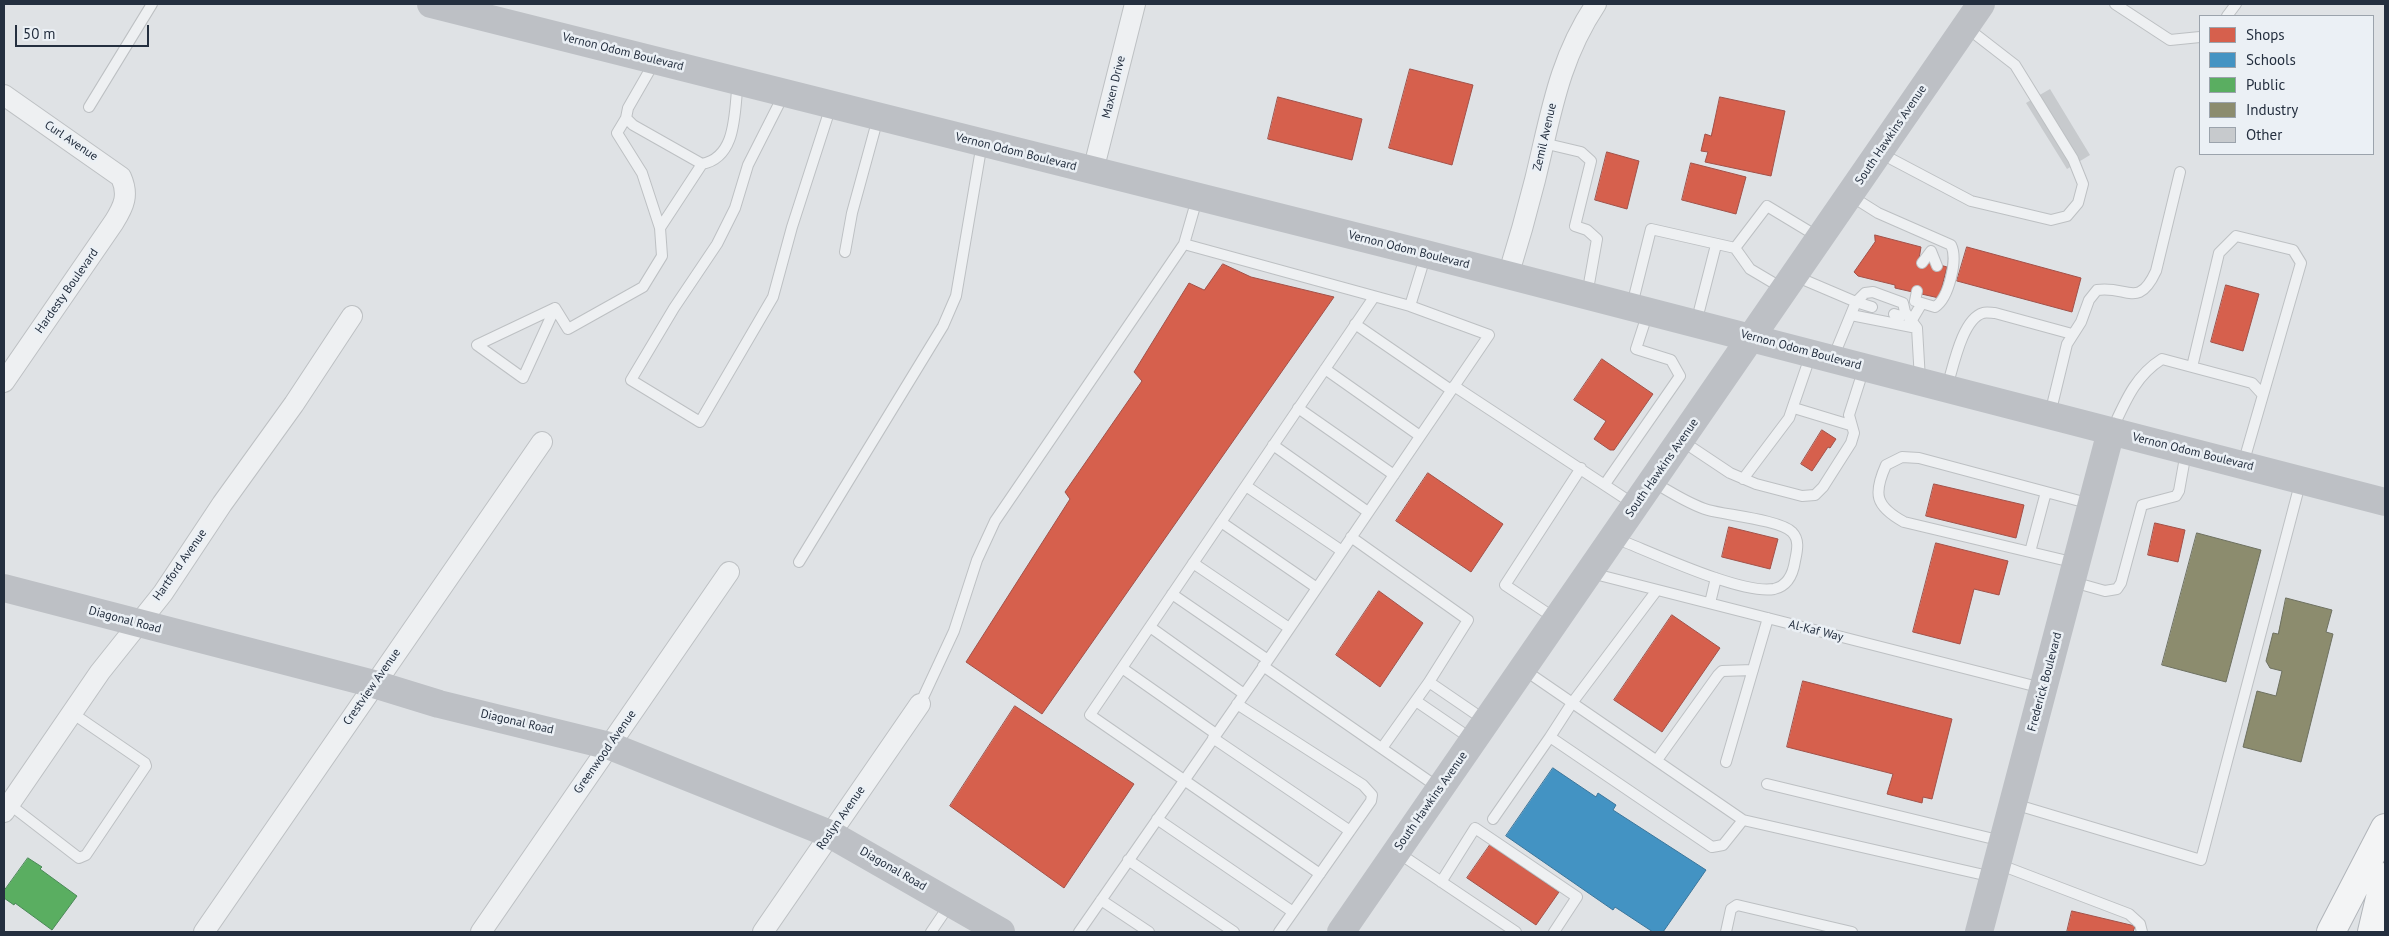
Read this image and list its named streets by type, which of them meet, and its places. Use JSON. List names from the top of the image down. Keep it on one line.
{"streets":{"street":["Vernon Odom Boulevard","Maxen Drive","South Hawkins Avenue","Zemil Avenue","Curl Avenue","Hardesty Boulevard","Hartford Avenue","Diagonal Road","Frederick Boulevard","Crestview Avenue","Greenwood Avenue","Roslyn Avenue"],"lane":["Al-Kaf Way"]},"crossings":[["Vernon Odom Boulevard","Maxen Drive"],["Vernon Odom Boulevard","South Hawkins Avenue"],["Vernon Odom Boulevard","Zemil Avenue"],["Vernon Odom Boulevard","Frederick Boulevard"],["South Hawkins Avenue","Al-Kaf Way"],["Curl Avenue","Hardesty Boulevard"],["Hartford Avenue","Diagonal Road"],["Diagonal Road","Crestview Avenue"],["Diagonal Road","Greenwood Avenue"],["Diagonal Road","Roslyn Avenue"],["Al-Kaf Way","Frederick Boulevard"]],"legend":["Shops","Schools","Public","Industry","Other"],"scale_bar":"50 m"}
